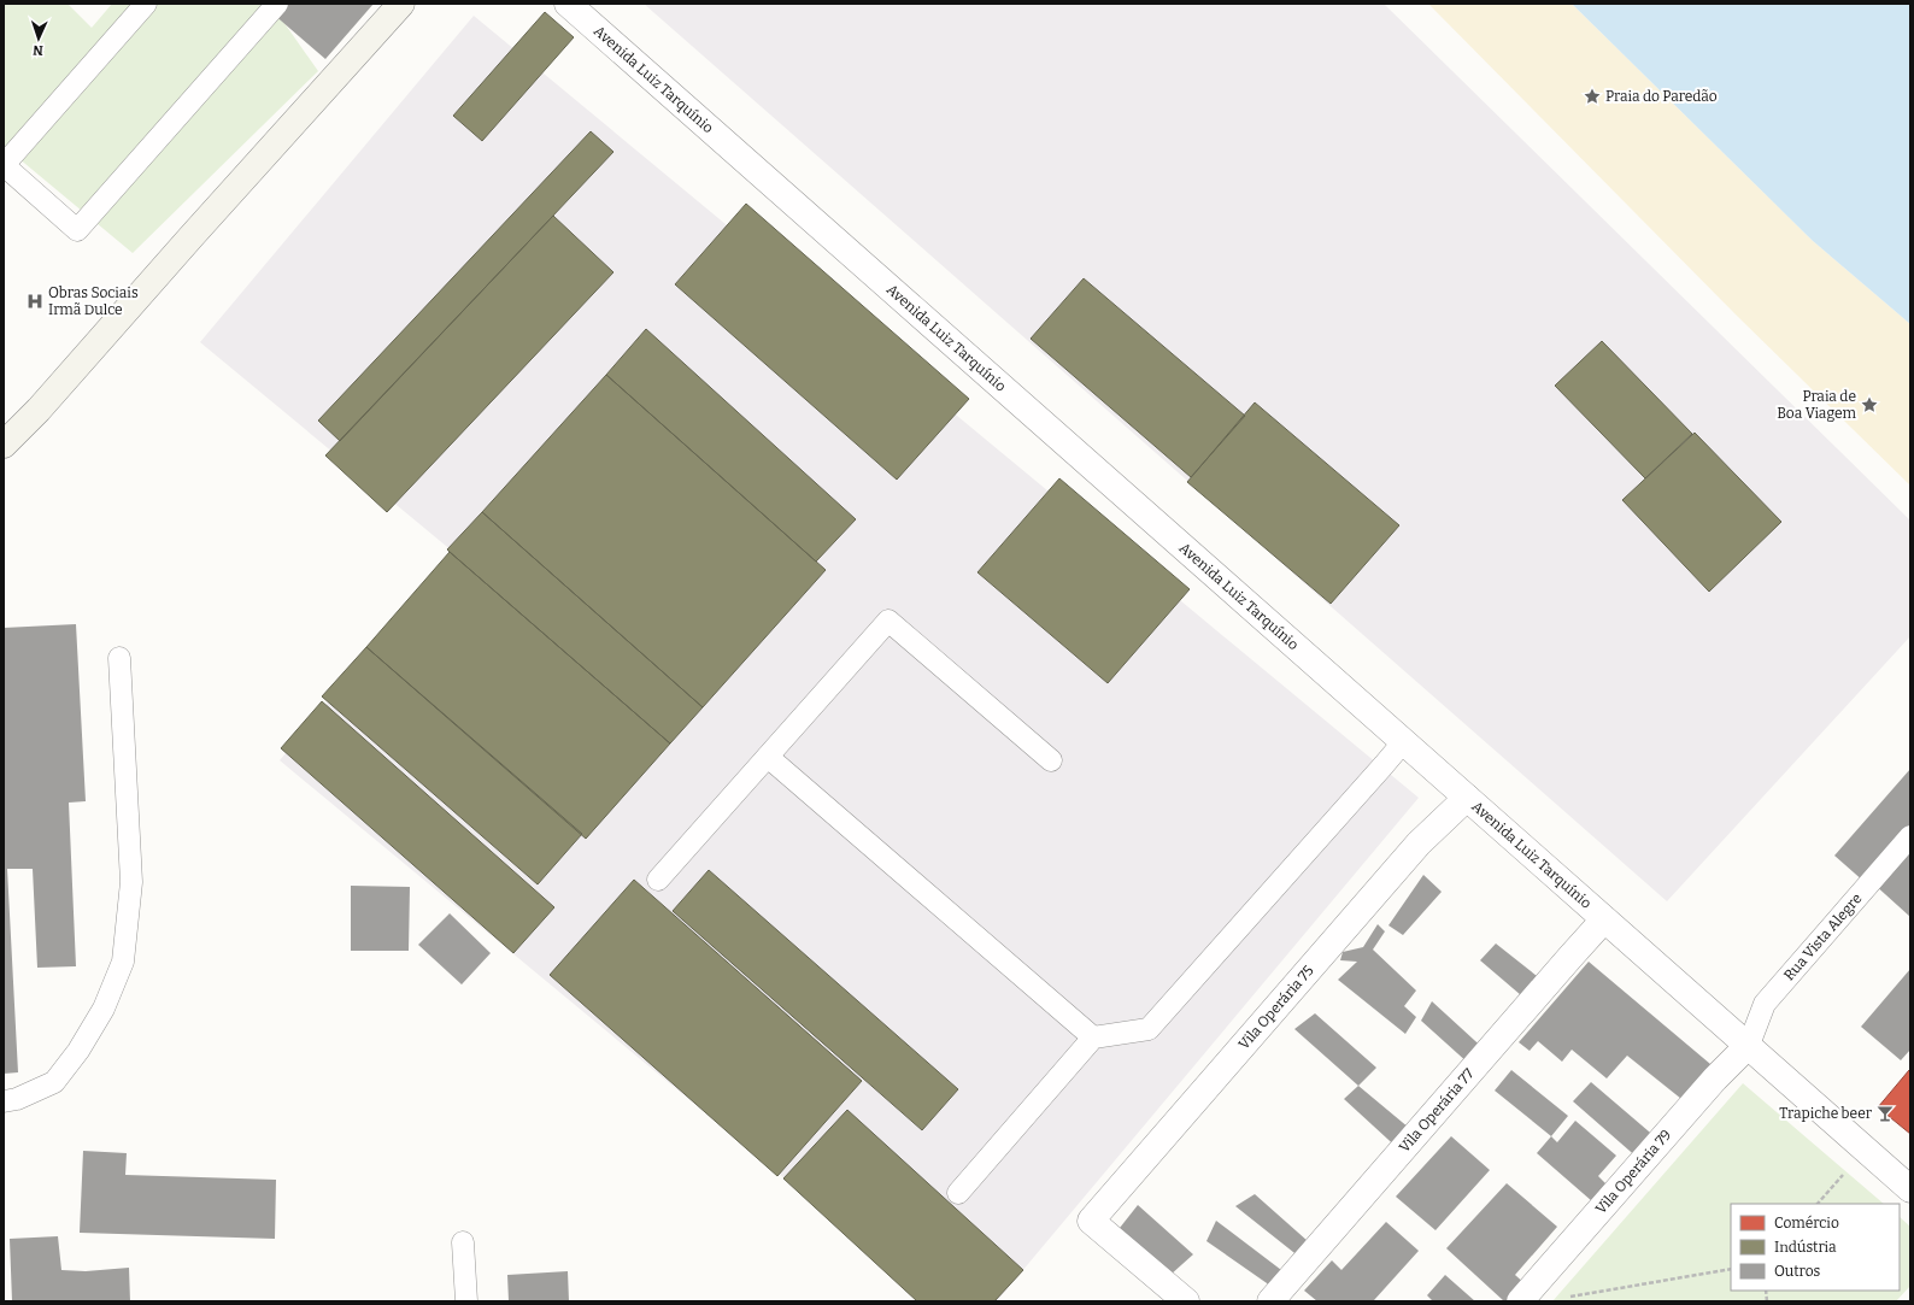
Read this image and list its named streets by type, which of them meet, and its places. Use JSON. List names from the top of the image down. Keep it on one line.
{"streets":{"street":["Avenida Luiz Tarquínio","Vila Operária 75","Vila Operária 77","Vila Operária 79"],"lane":["Rua Vista Alegre"]},"crossings":[["Avenida Luiz Tarquínio","Rua Vista Alegre"],["Avenida Luiz Tarquínio","Vila Operária 75"],["Avenida Luiz Tarquínio","Vila Operária 77"],["Avenida Luiz Tarquínio","Vila Operária 79"],["Rua Vista Alegre","Vila Operária 79"]],"places":{"place":["Praia do Paredão","Praia de Boa Viagem"],"hospital":["Obras Sociais Irmã Dulce"],"bar":["Trapiche beer"]},"legend":["Comércio","Indústria","Outros"],"north":"bottom"}
